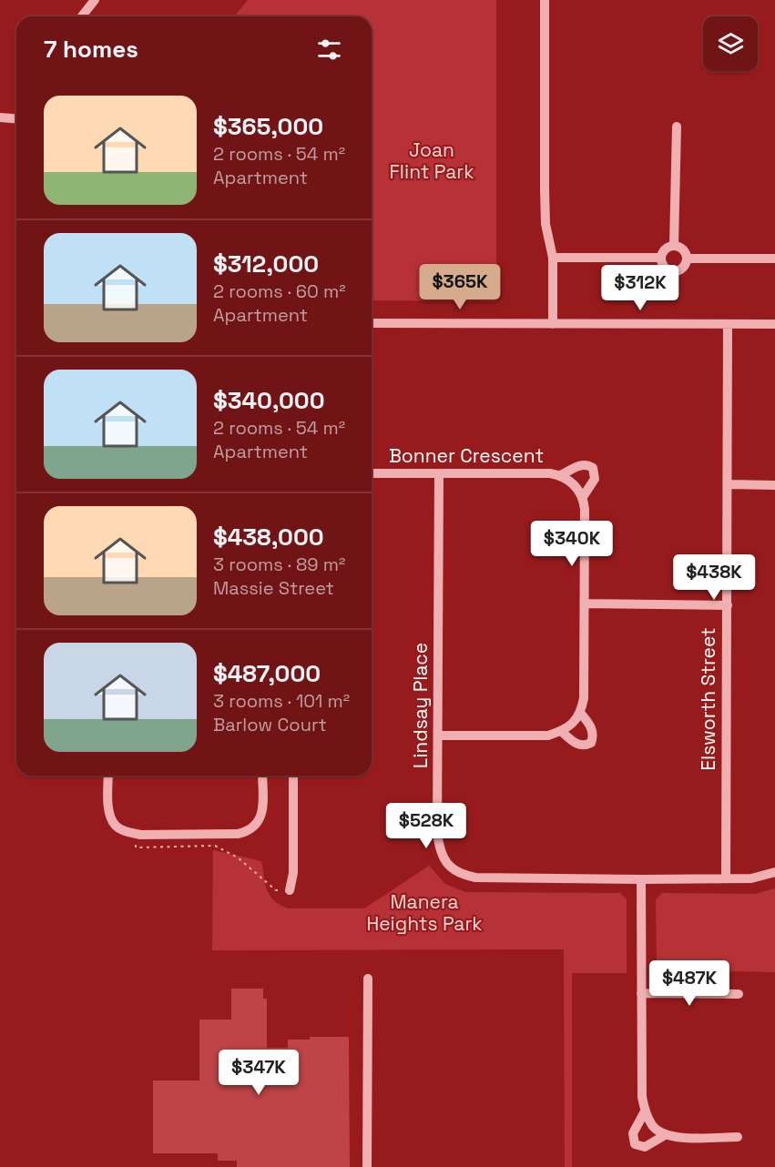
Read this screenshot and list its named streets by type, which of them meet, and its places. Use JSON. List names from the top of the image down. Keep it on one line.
{"streets":{"street":["Bonner Crescent","Elsworth Street","Lindsay Place"]},"crossings":[["Bonner Crescent","Lindsay Place"],["Elsworth Street","Lindsay Place"]],"parks":["Joan Flint Park","Manera Heights Park"],"page":{"heading":"7 homes","list":[{"name":"$365,000","note":"2 rooms · 54 m² · Apartment"},{"name":"$312,000","note":"2 rooms · 60 m² · Apartment"},{"name":"$340,000","note":"2 rooms · 54 m² · Apartment"},{"name":"$438,000","note":"3 rooms · 89 m² · Massie Street"},{"name":"$487,000","note":"3 rooms · 101 m² · Barlow Court"}],"price":["$365K","$312K","$340K","$438K","$528K","$487K","$347K"]}}
